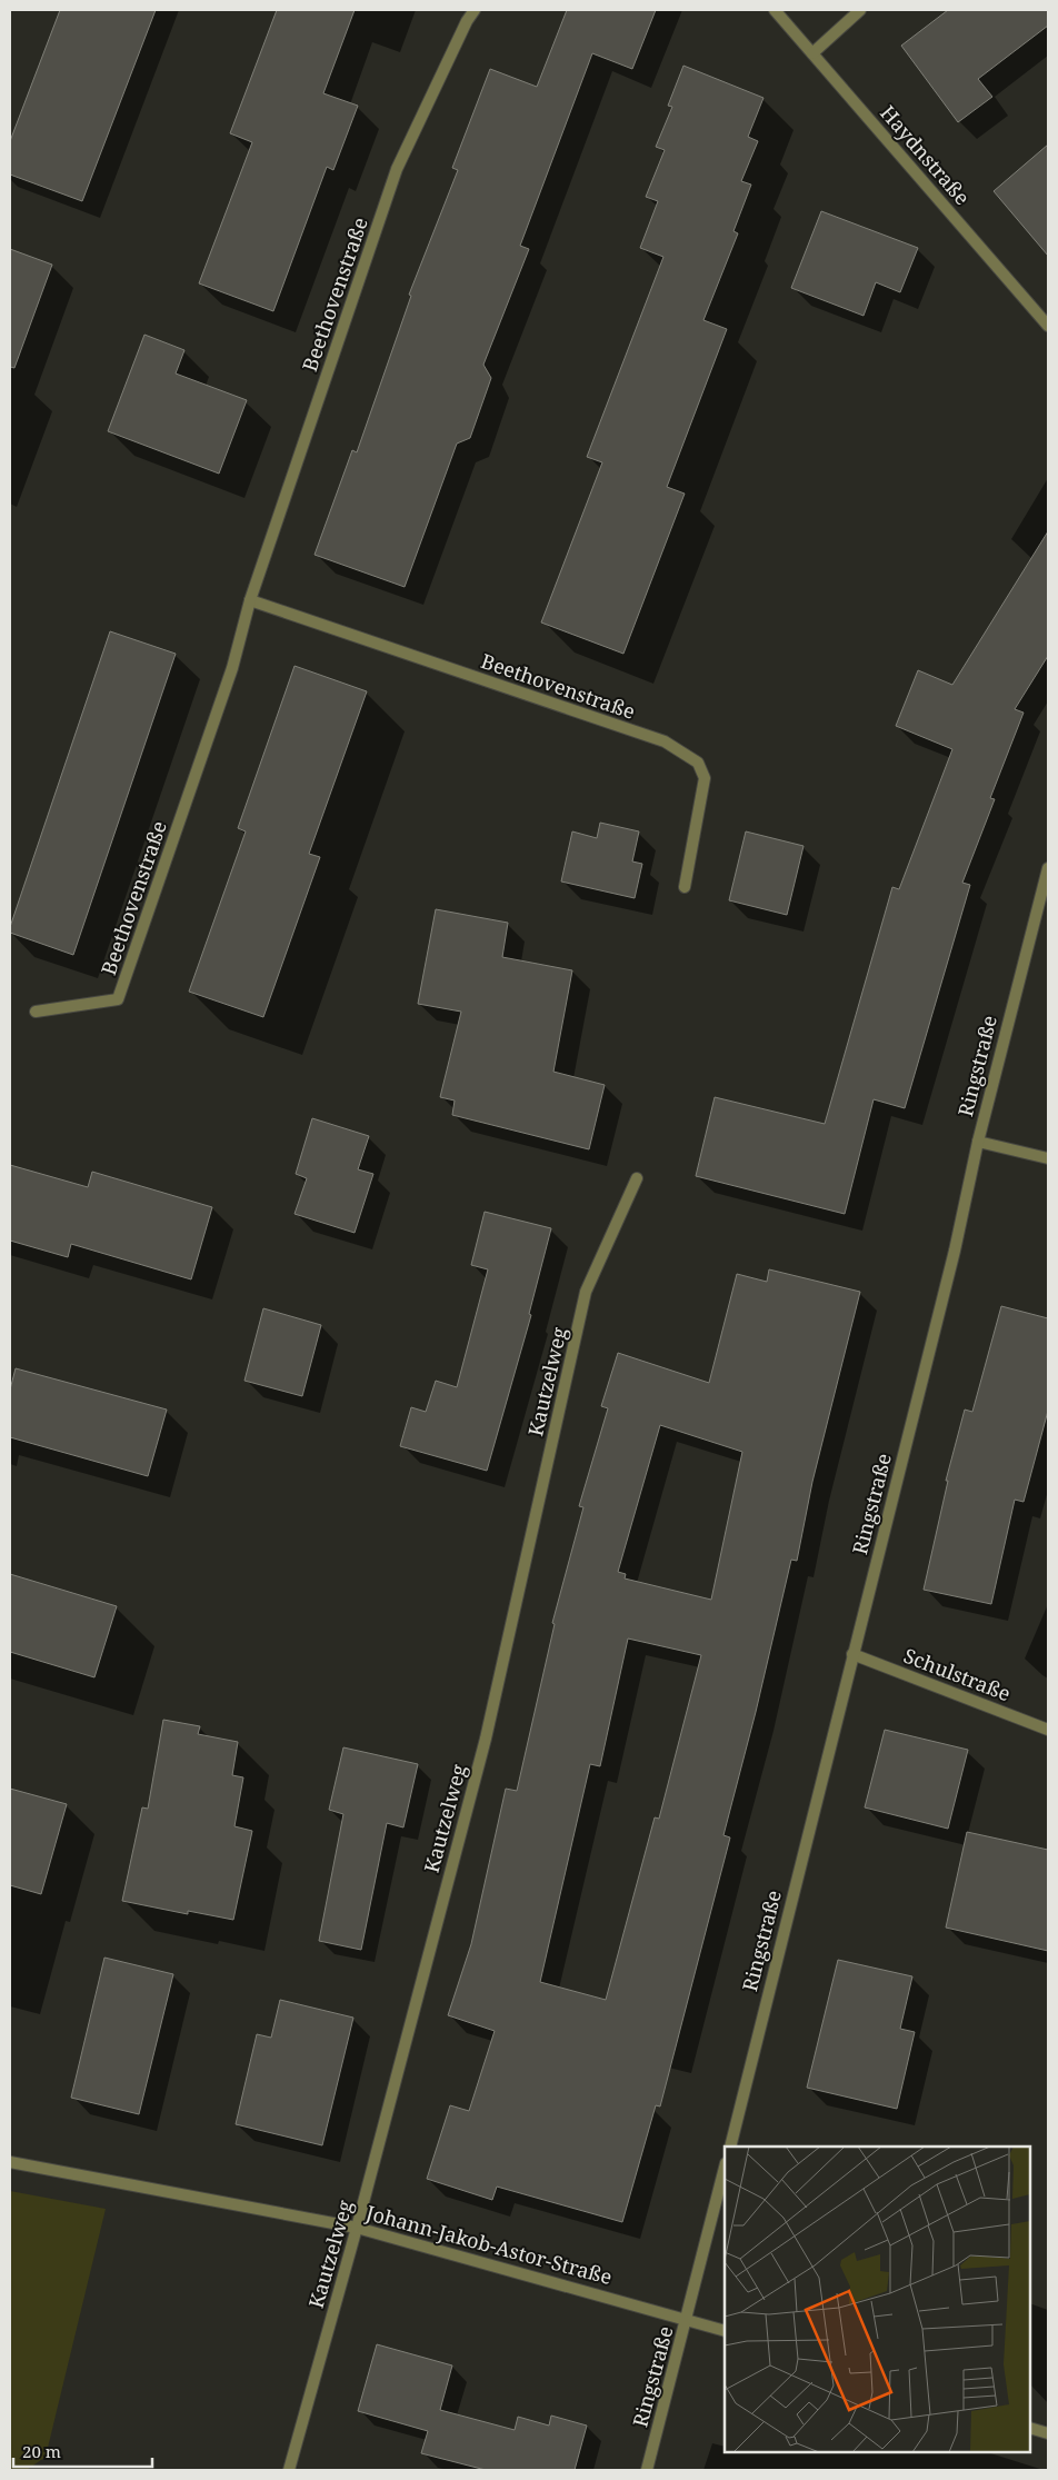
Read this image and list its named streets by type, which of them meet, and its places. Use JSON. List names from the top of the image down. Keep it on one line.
{"streets":{"street":["Haydnstraße","Beethovenstraße","Ringstraße","Kautzelweg","Schulstraße","Johann-Jakob-Astor-Straße"]},"crossings":[["Ringstraße","Schulstraße"],["Ringstraße","Johann-Jakob-Astor-Straße"],["Kautzelweg","Johann-Jakob-Astor-Straße"]],"scale_bar":"20 m"}
